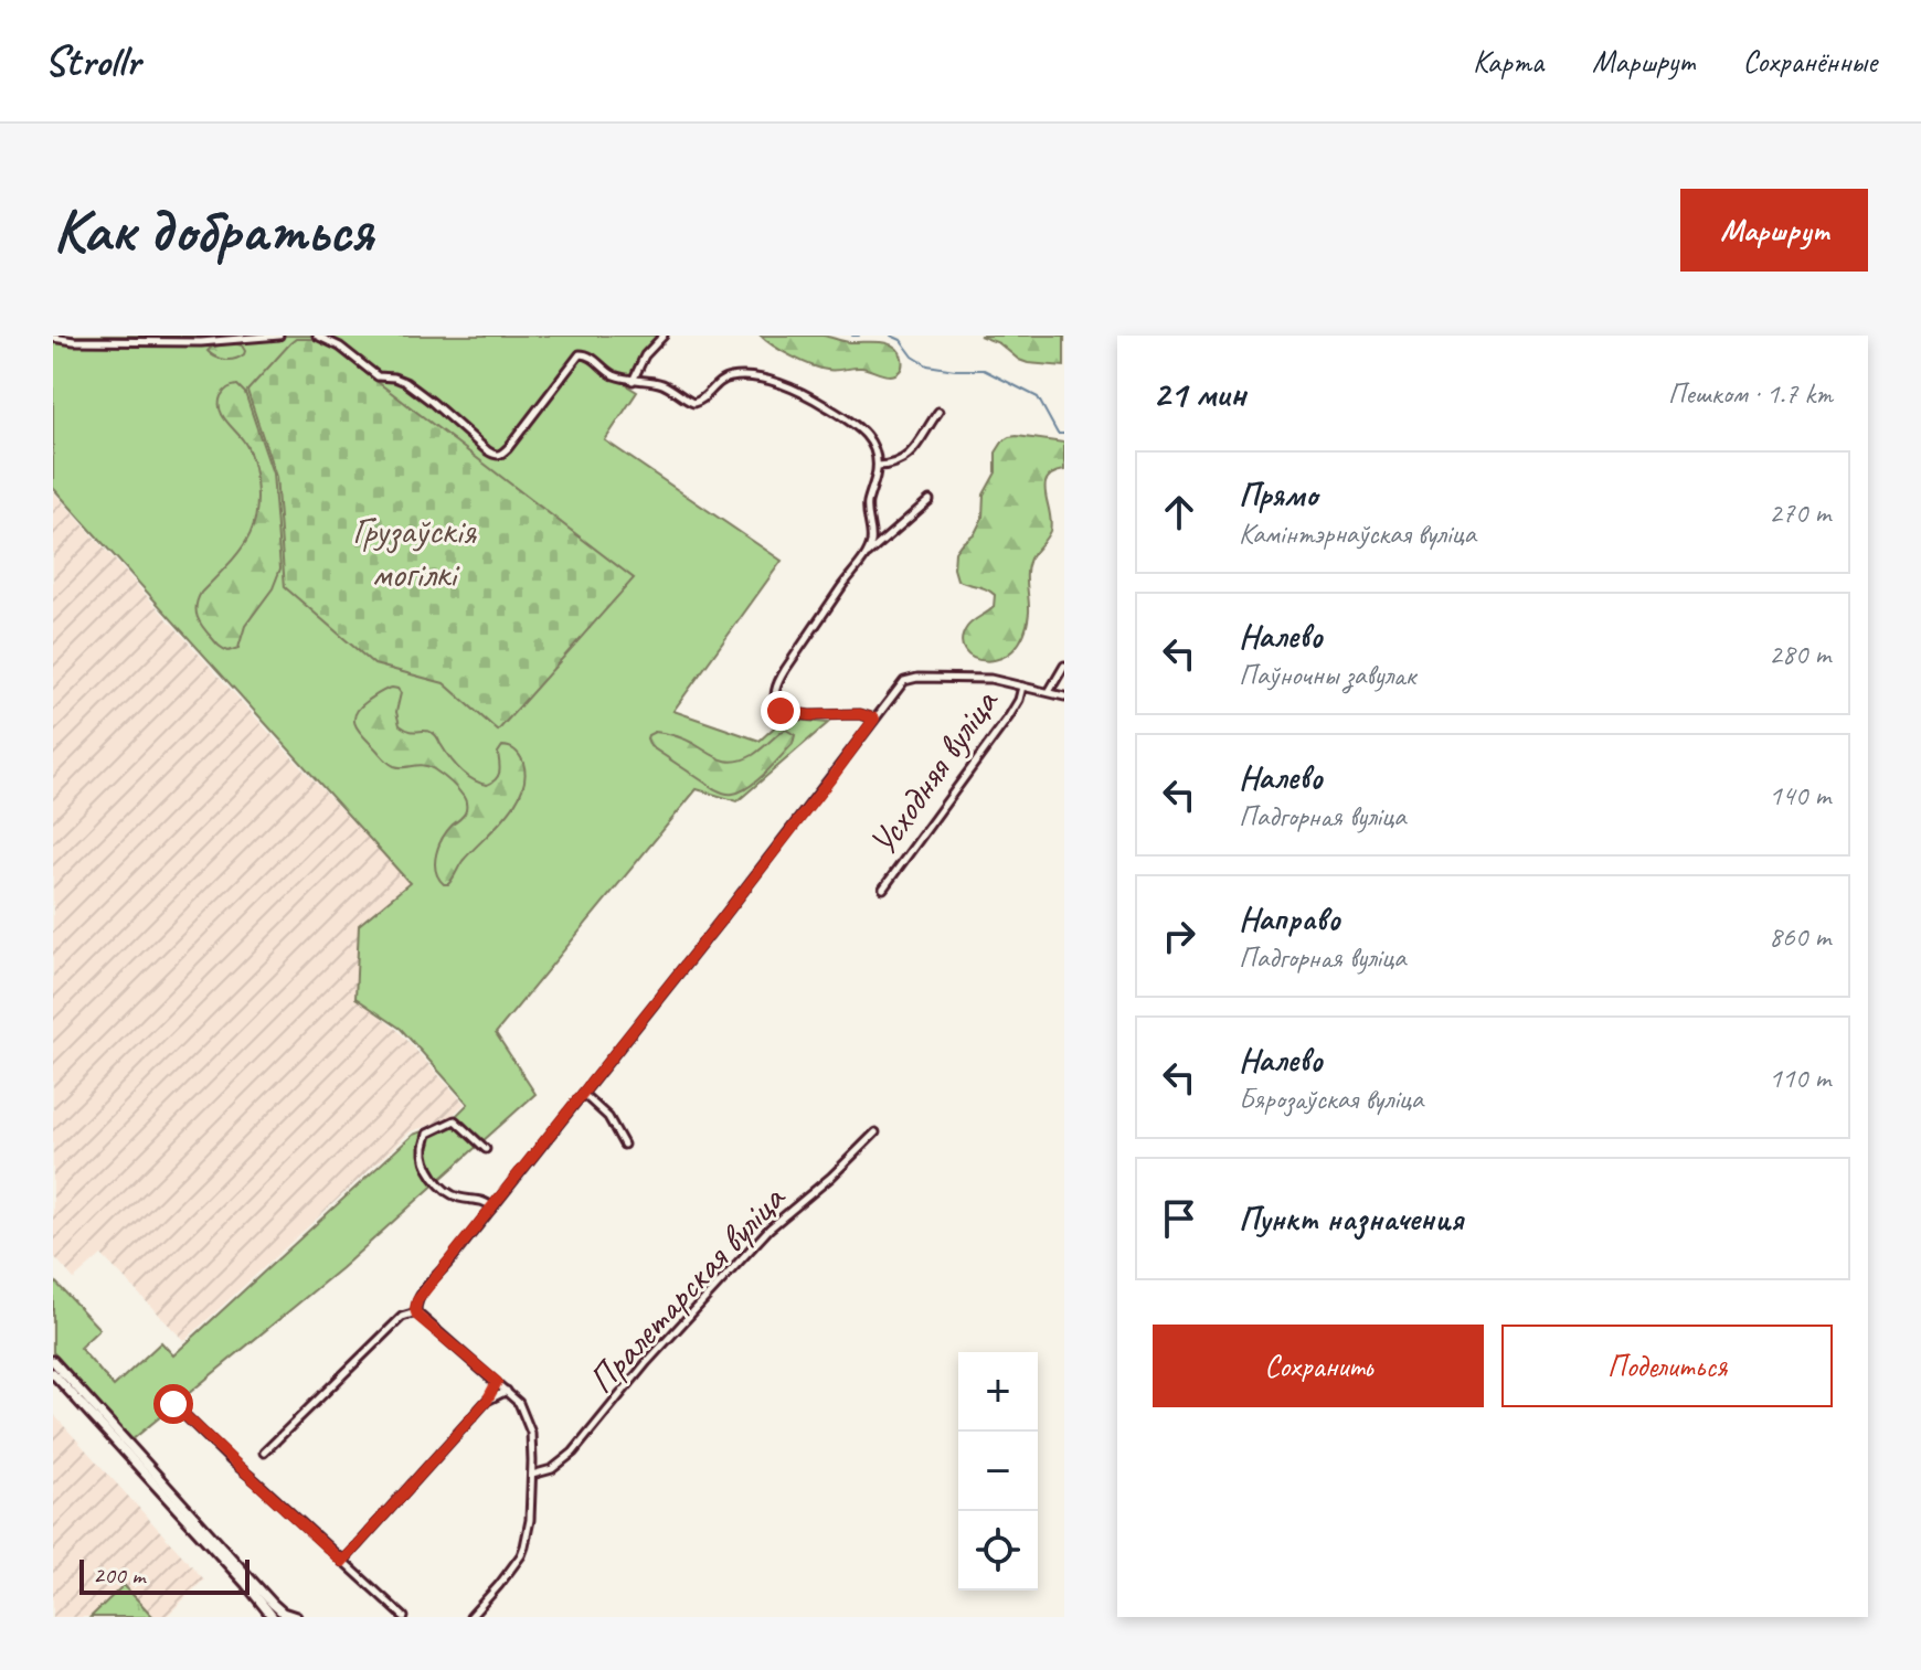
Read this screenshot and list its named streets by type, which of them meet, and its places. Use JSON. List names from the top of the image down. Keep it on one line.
{"streets":{"street":["Усходняя вуліца","Пралетарская вуліца"]},"parks":["Грузаўскія могілкі"],"scale_bar":"200 m","page":{"header":"Strollr","nav":["Карта","Маршрут","Сохранённые"],"buttons":["Маршрут",["Сохранить","Поделиться"]],"title":"Как добраться","heading":["21 мин","Пешком · 1.7 km"],"list":[["Прямо","Камінтэрнаўская вуліца","270 m"],["Налево","Паўночны завулак","280 m"],["Налево","Падгорная вуліца","140 m"],["Направо","Падгорная вуліца","860 m"],["Налево","Бярозаўская вуліца","110 m"],"Пункт назначения"],"map_buttons":["+","−"],"scale":"200 m"}}
